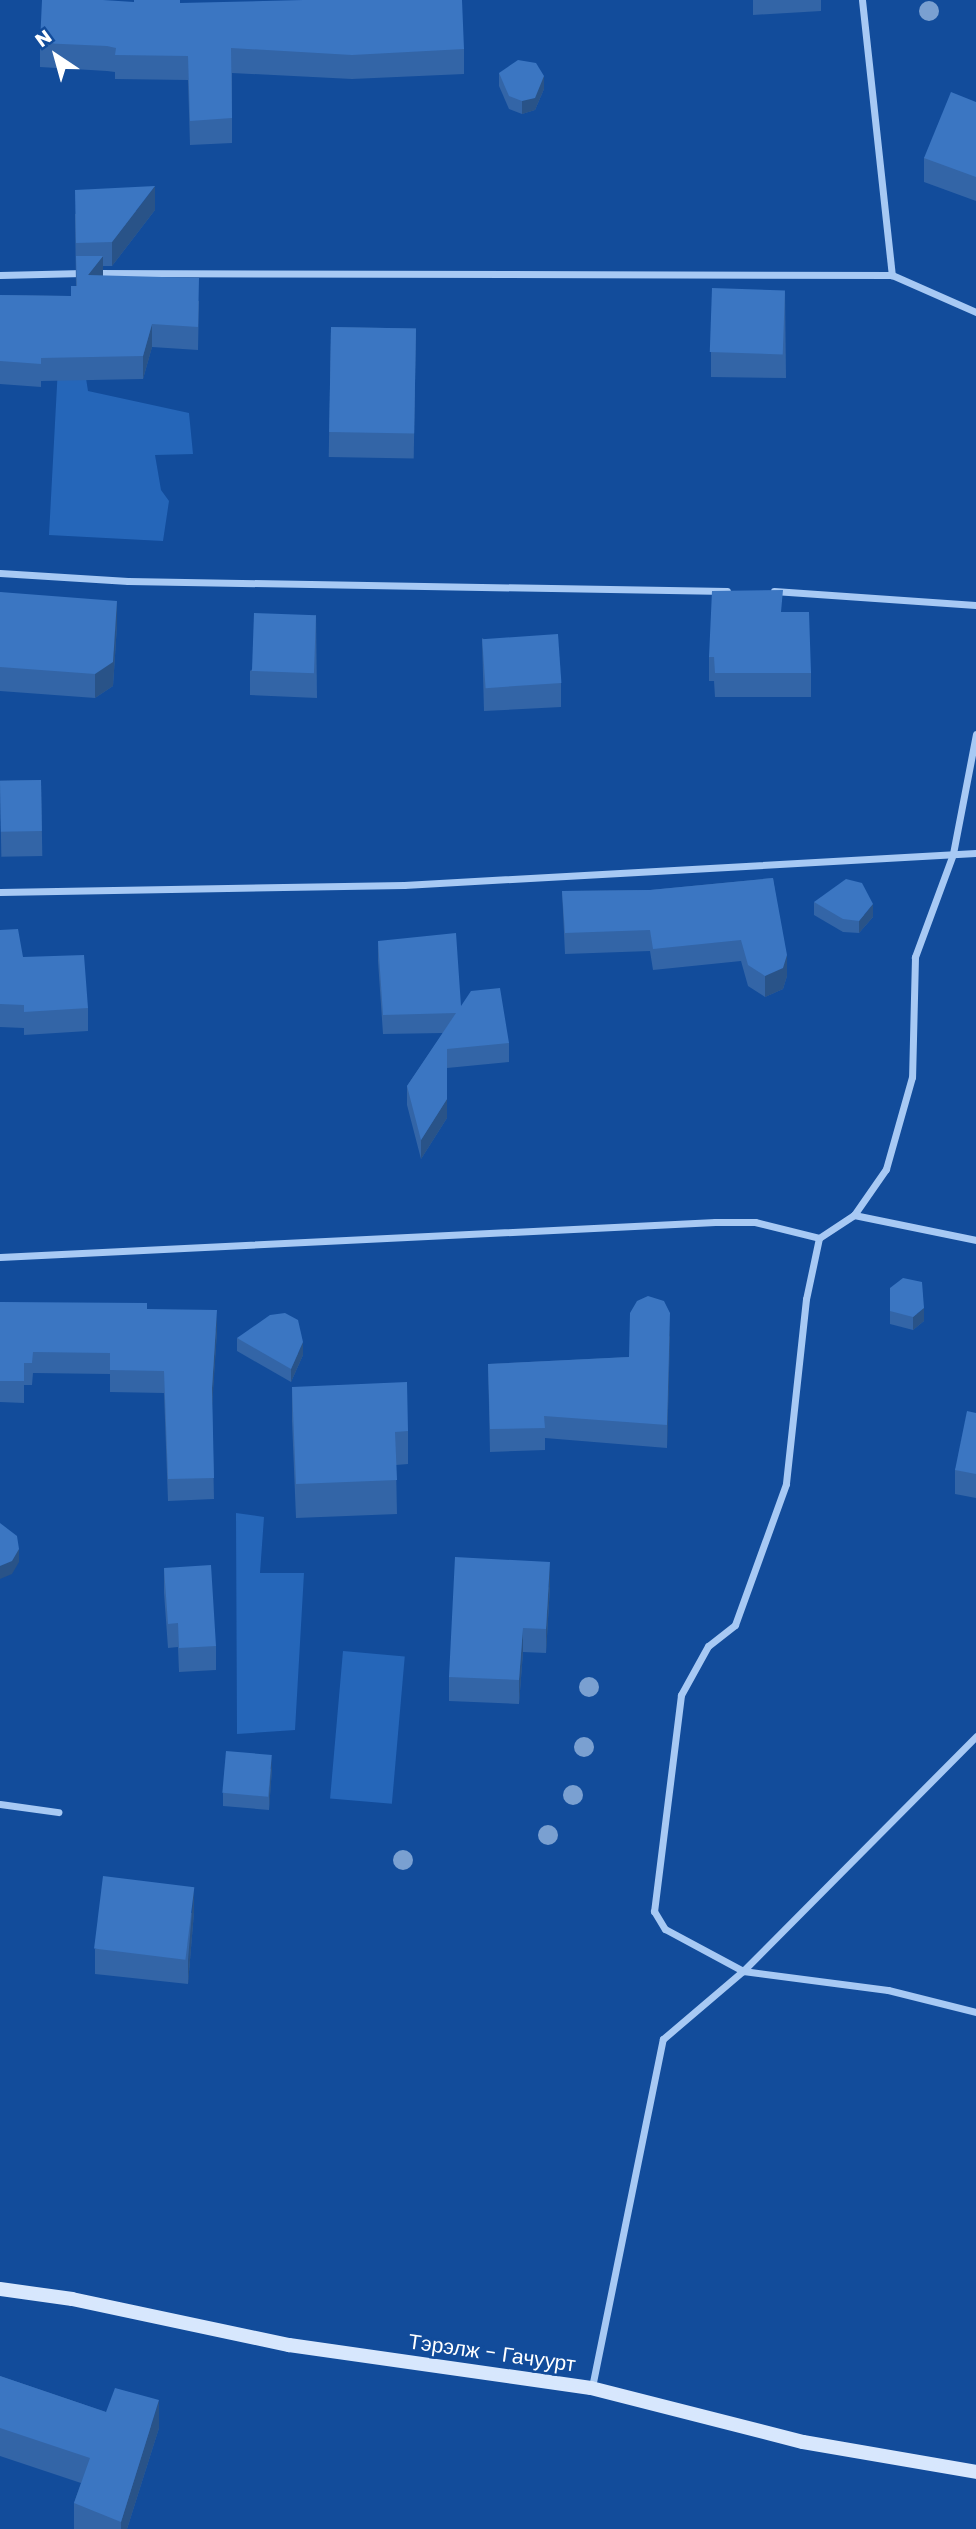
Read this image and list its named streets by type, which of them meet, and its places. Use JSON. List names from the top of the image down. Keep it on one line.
{"streets":{"main road":["Тэрэлж - Гачуурт"]},"north":"top left"}
